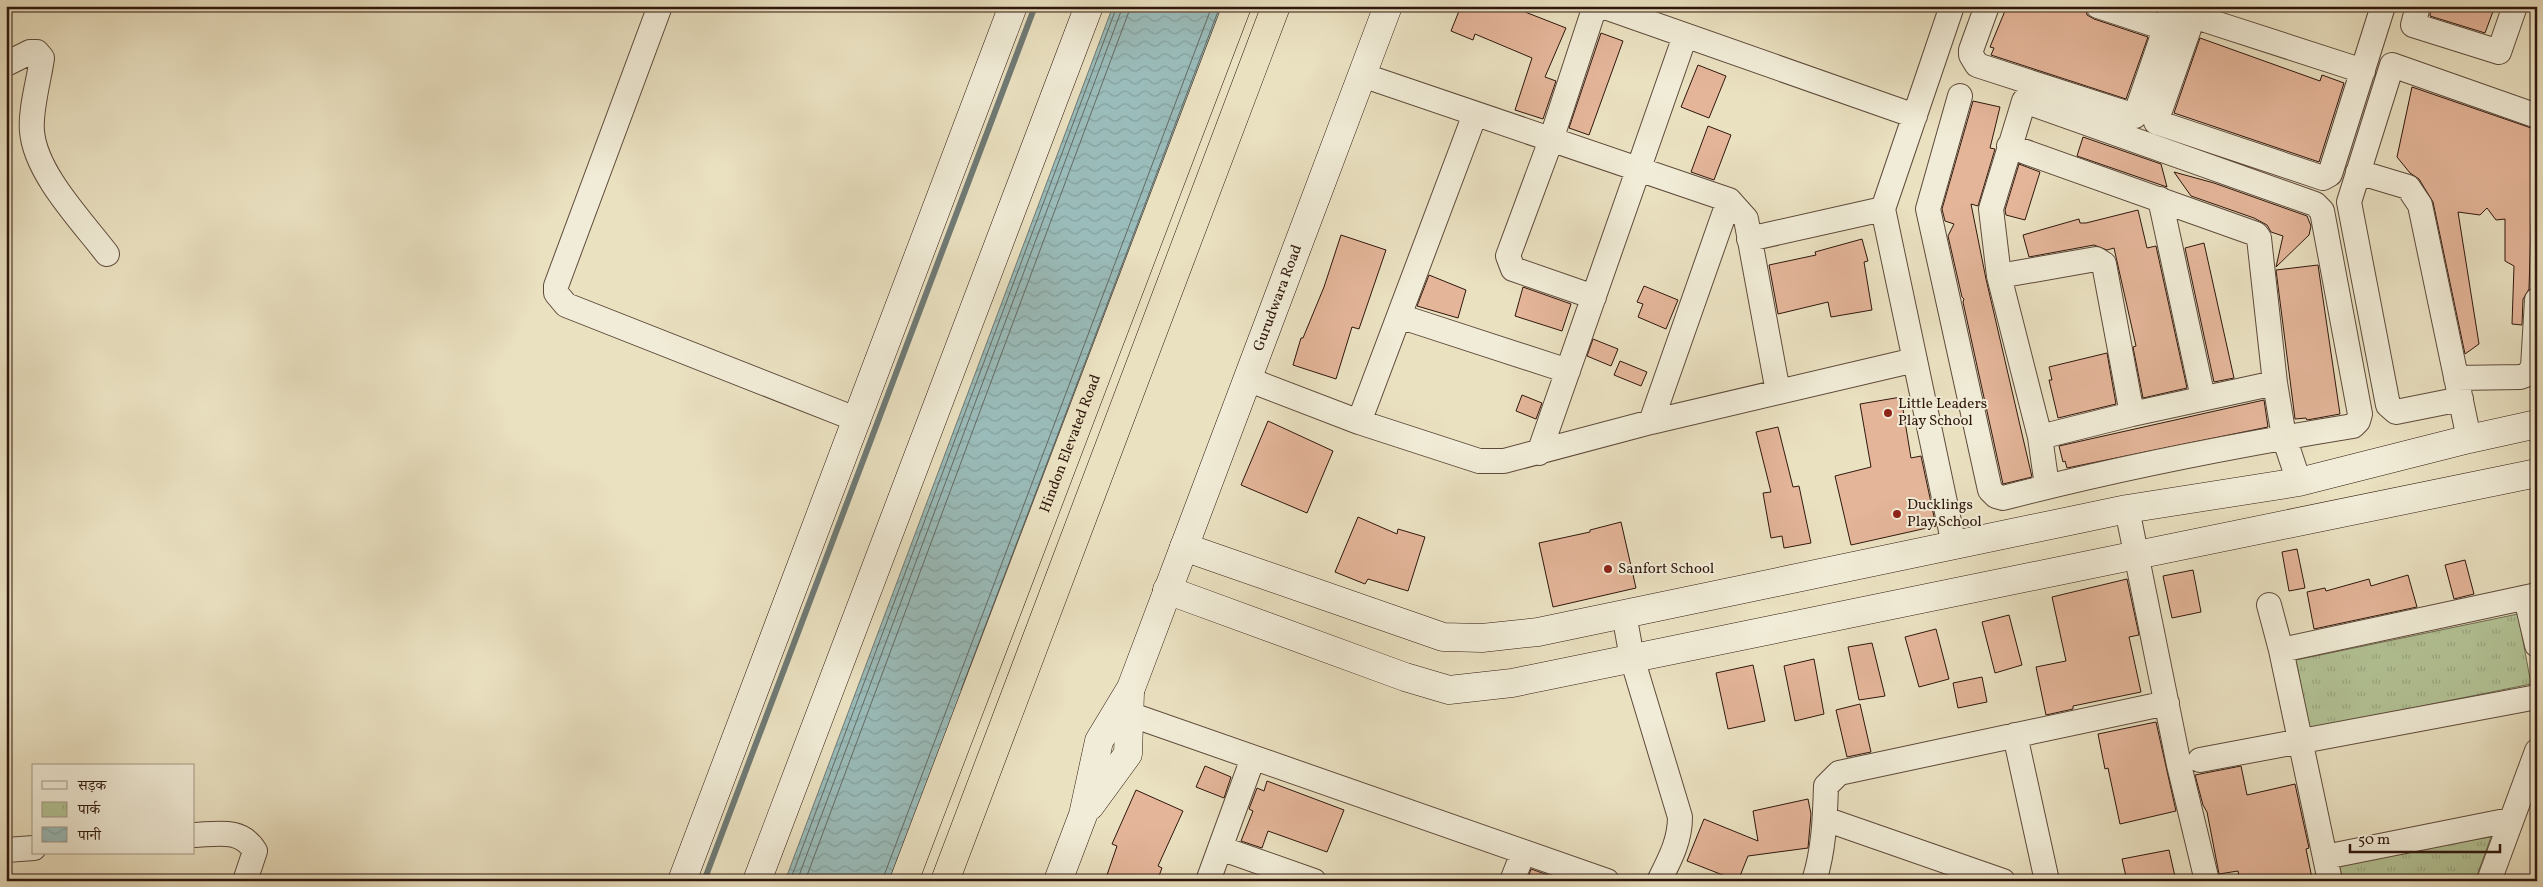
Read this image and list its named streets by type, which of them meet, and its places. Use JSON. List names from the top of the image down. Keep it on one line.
{"streets":{"highway":["Hindon Elevated Road"],"street":["Gurudwara Road"]},"places":["Little Leaders Play School","Ducklings Play School","Sanfort School"],"legend":["सड़क","पार्क","पानी"],"scale_bar":"50 m"}
